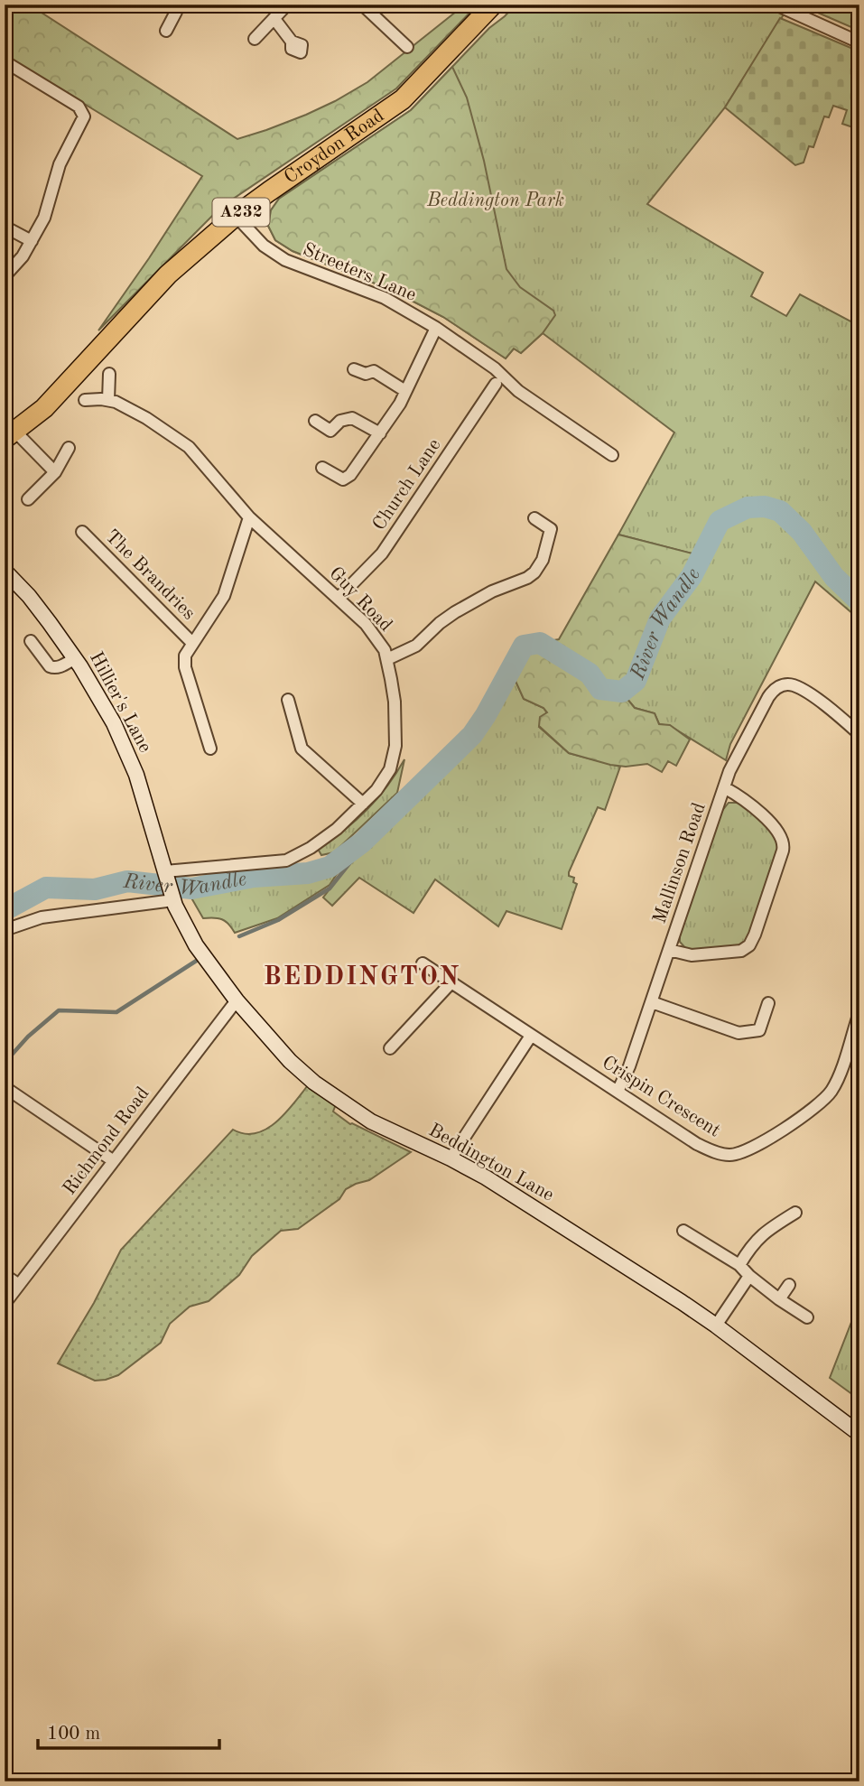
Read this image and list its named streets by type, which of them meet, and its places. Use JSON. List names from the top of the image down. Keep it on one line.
{"streets":{"highway":["Croydon Road","A232"],"main road":["Hillier's Lane","Beddington Lane"],"street":["Streeters Lane","Church Lane","The Brandries","Guy Road","Mallinson Road","Crispin Crescent","Richmond Road"]},"crossings":[["Croydon Road","Streeters Lane"],["Streeters Lane","Church Lane"],["Church Lane","Guy Road"],["The Brandries","Guy Road"],["Guy Road","Hillier's Lane"],["Guy Road","Beddington Lane"],["Hillier's Lane","Beddington Lane"],["Mallinson Road","Crispin Crescent"],["Richmond Road","Beddington Lane"]],"districts":["BEDDINGTON"],"water":["River Wandle"],"parks":["Beddington Park"],"scale_bar":"100 m"}
